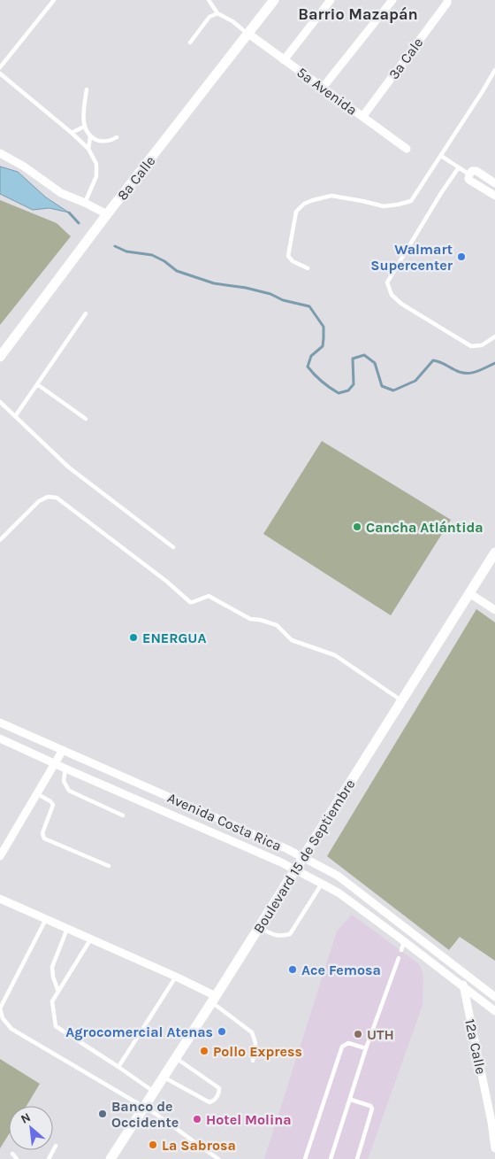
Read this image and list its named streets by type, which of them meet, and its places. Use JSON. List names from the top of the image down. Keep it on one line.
{"streets":{"street":["3a Cale","5a Avenida","8a Calle","Avenida Costa Rica","Boulevard 15 de Septiembre","12a Calle"]},"crossings":[["3a Cale","5a Avenida"],["5a Avenida","8a Calle"],["Avenida Costa Rica","Boulevard 15 de Septiembre"],["Avenida Costa Rica","12a Calle"]],"districts":["Barrio Mazapán"],"places":["Walmart Supercenter","Cancha Atlántida","ENERGUA","Ace Femosa","Agrocomercial Atenas","UTH","Pollo Express","Banco de Occidente","Hotel Molina","La Sabrosa"],"north":"top left"}
